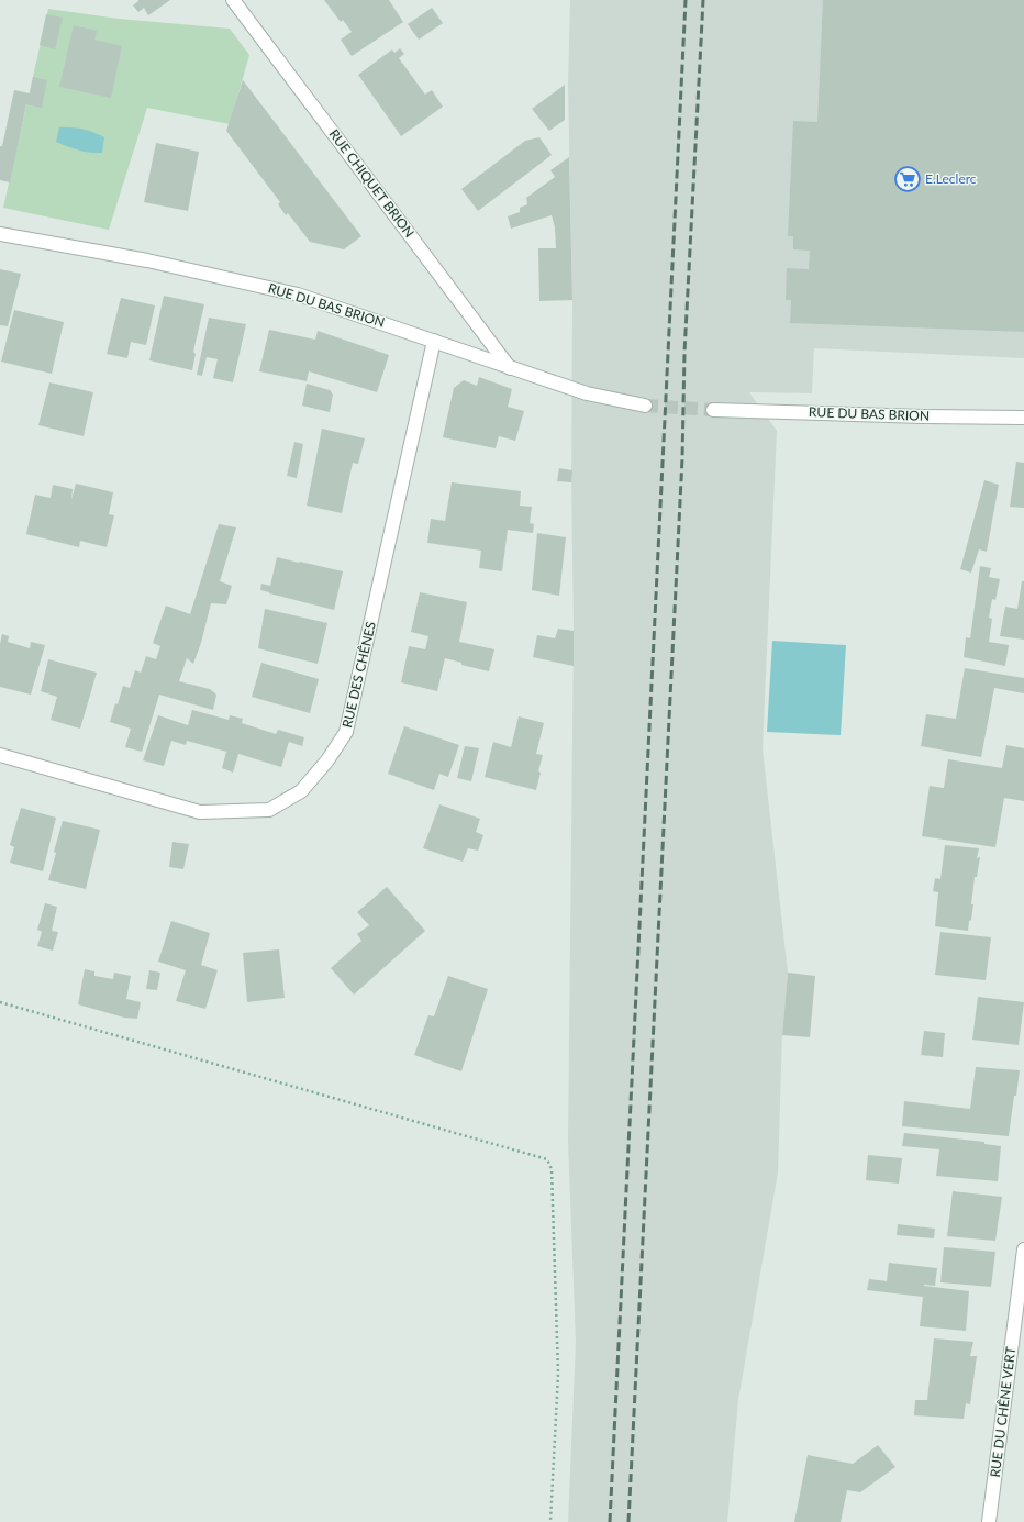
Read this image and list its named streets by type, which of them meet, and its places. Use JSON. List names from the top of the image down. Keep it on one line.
{"streets":{"street":["RUE CHIQUET BRION","RUE DU BAS BRION","RUE DES CHÊNES","RUE DU CHÊNE VERT"]},"crossings":[["RUE CHIQUET BRION","RUE DU BAS BRION"],["RUE DU BAS BRION","RUE DES CHÊNES"]],"places":{"supermarket":["E.Leclerc"]}}
